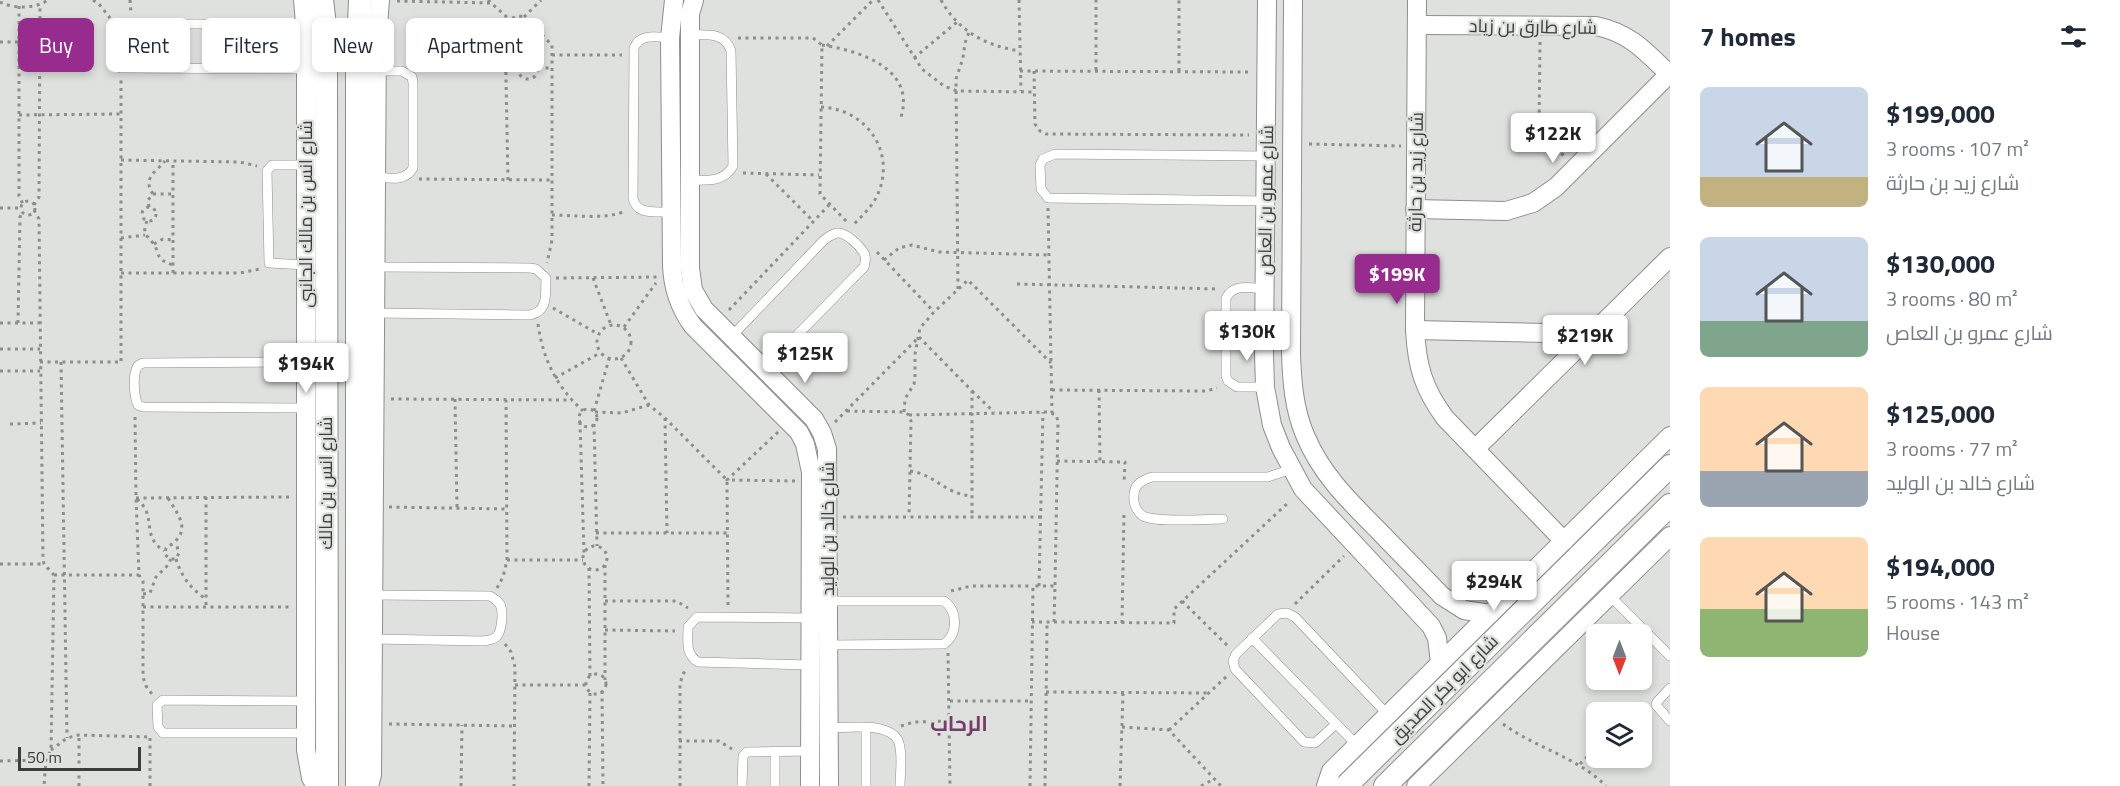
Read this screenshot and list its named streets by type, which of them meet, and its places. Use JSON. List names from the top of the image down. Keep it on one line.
{"streets":{"street":["شارع طارق بن زياد","شارع زيد بن حارثة","شارع عمرو بن العاص","شارع انس بن مالك الجانبى","شارع انس بن مالك","شارع خالد بن الوليد","شارع ابو بكر الصديق"]},"crossings":[["شارع طارق بن زياد","شارع زيد بن حارثة"]],"districts":["الرحاب"],"scale_bar":"50 m","north":"bottom","page":{"heading":"7 homes","chip":["Buy","Rent","Filters","New","Apartment"],"list":[{"name":"$199,000","note":"3 rooms · 107 m² · شارع زيد بن حارثة"},{"name":"$130,000","note":"3 rooms · 80 m² · شارع عمرو بن العاص"},{"name":"$125,000","note":"3 rooms · 77 m² · شارع خالد بن الوليد"},{"name":"$194,000","note":"5 rooms · 143 m² · House"}],"price":["$122K","$199K","$130K","$219K","$125K","$194K","$294K"],"scale":"50 m"}}
